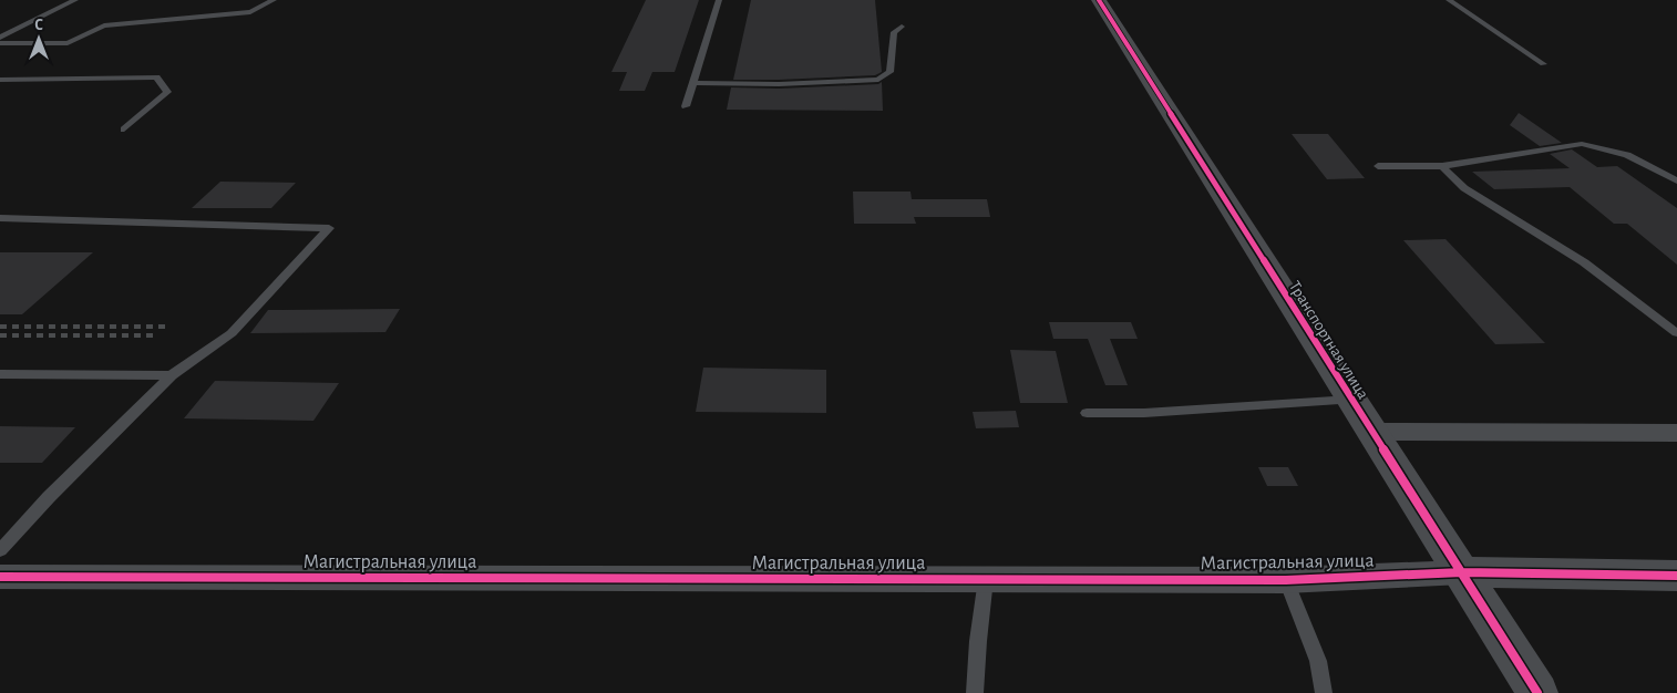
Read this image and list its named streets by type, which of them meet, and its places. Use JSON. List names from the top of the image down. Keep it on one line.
{"streets":{"street":["Транспортная улица","Магистральная улица"]},"crossings":[["Транспортная улица","Магистральная улица"]],"north":"top"}
